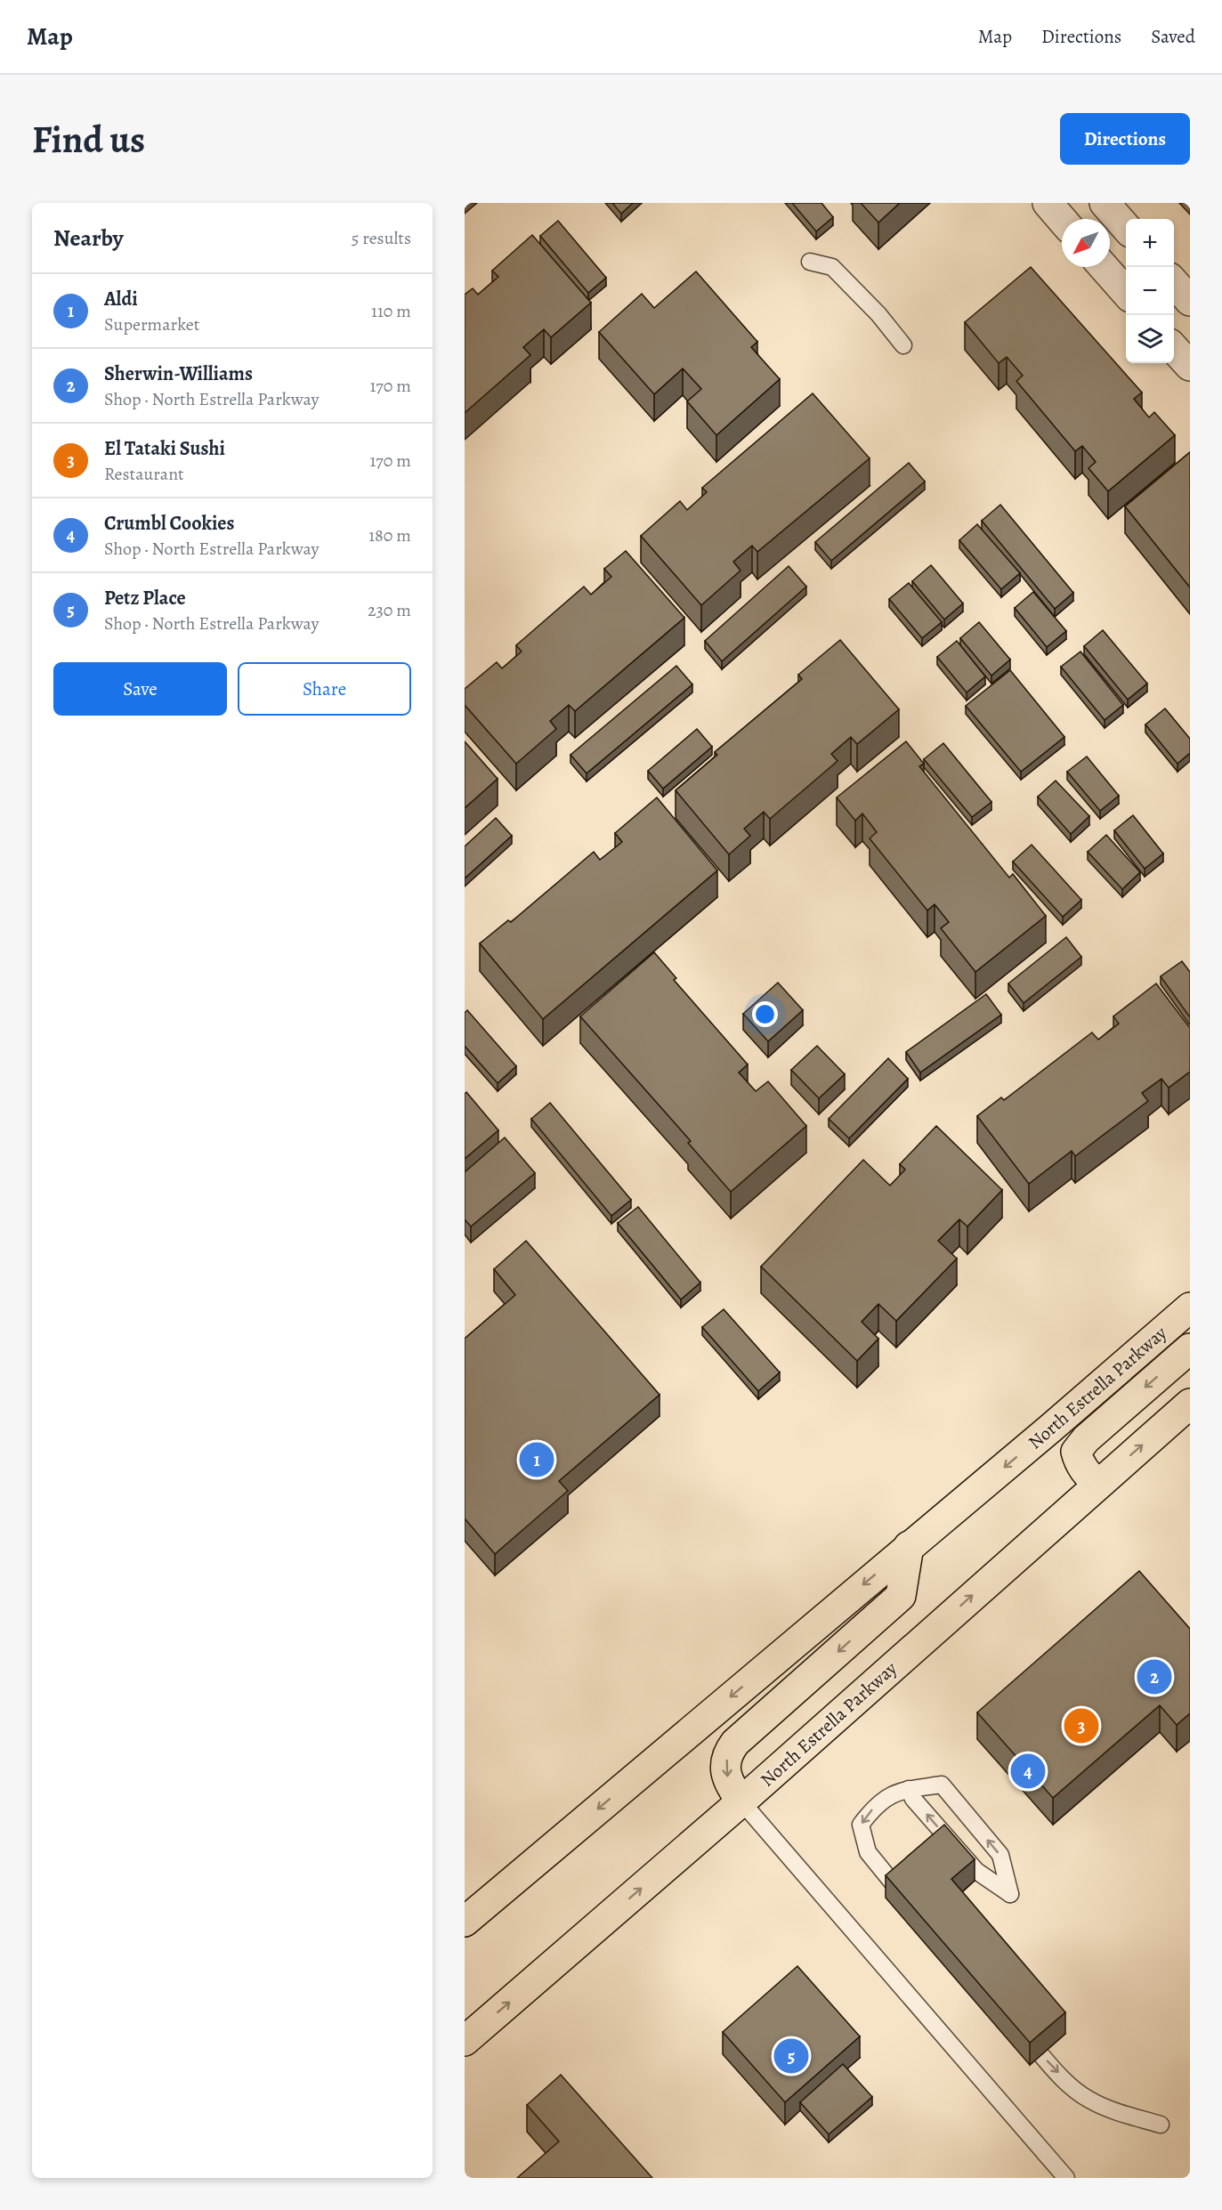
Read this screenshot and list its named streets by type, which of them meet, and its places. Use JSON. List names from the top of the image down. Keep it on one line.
{"streets":{"main road":["North Estrella Parkway"]},"north":"bottom left","page":{"header":"Map","nav":["Map","Directions","Saved"],"buttons":["Directions",["Save","Share"]],"title":"Find us","heading":["Nearby","5 results"],"map_buttons":["+","−"],"list":[{"mark":"1","name":"Aldi","note":"Supermarket","value":"110 m"},{"mark":"2","name":"Sherwin-Williams","note":"Shop · North Estrella Parkway","value":"170 m"},{"mark":"3","name":"El Tataki Sushi","note":"Restaurant","value":"170 m"},{"mark":"4","name":"Crumbl Cookies","note":"Shop · North Estrella Parkway","value":"180 m"},{"mark":"5","name":"Petz Place","note":"Shop · North Estrella Parkway","value":"230 m"}],"pins":["1","2","3","4","5"]}}
